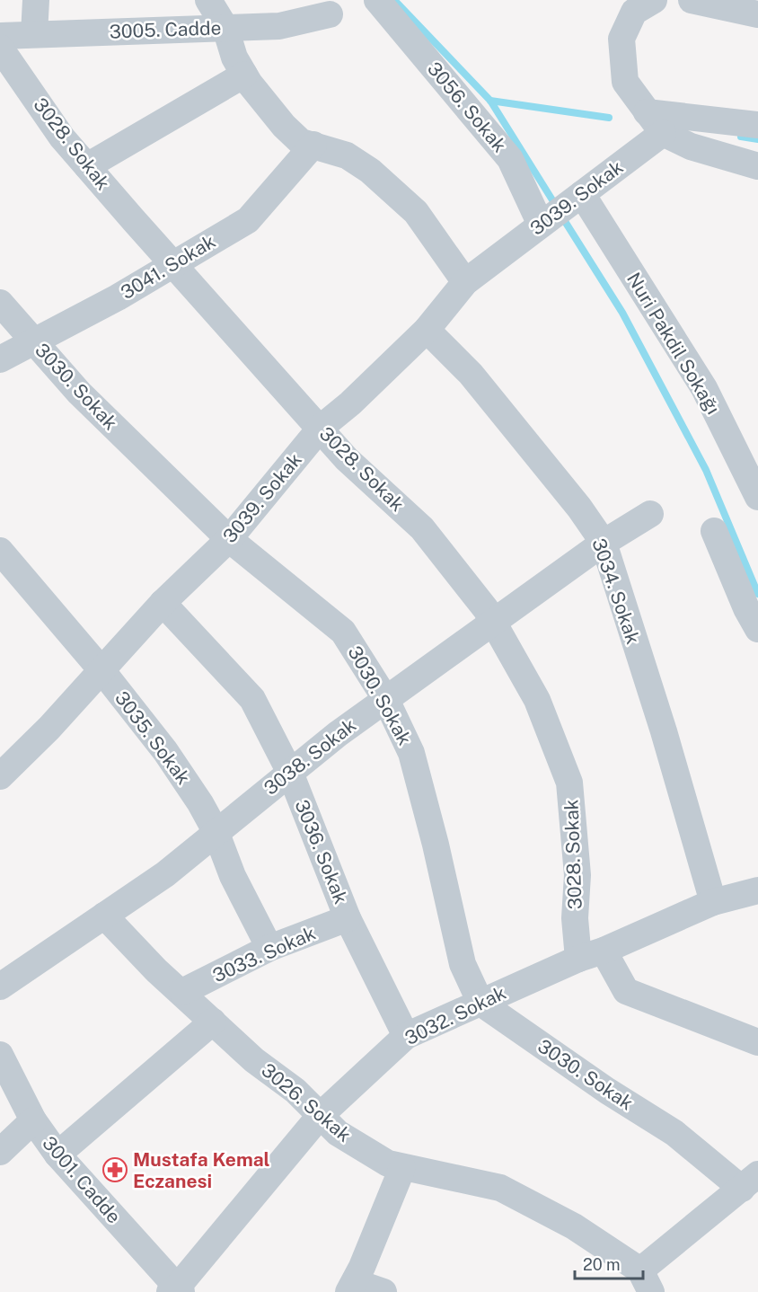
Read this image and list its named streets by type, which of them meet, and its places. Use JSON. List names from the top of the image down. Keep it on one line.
{"streets":{"street":["3005. Cadde","3056. Sokak","3028. Sokak","3039. Sokak","3041. Sokak","Nuri Pakdil Sokağı","3030. Sokak","3034. Sokak","3035. Sokak","3038. Sokak","3036. Sokak","3033. Sokak","3032. Sokak","3026. Sokak","3001. Cadde"]},"crossings":[["3056. Sokak","3039. Sokak"],["3056. Sokak","Nuri Pakdil Sokağı"],["3028. Sokak","3039. Sokak"],["3028. Sokak","3041. Sokak"],["3028. Sokak","3038. Sokak"],["3028. Sokak","3032. Sokak"],["3039. Sokak","Nuri Pakdil Sokağı"],["3039. Sokak","3030. Sokak"],["3039. Sokak","3034. Sokak"],["3039. Sokak","3035. Sokak"],["3039. Sokak","3036. Sokak"],["3041. Sokak","3030. Sokak"],["3030. Sokak","3038. Sokak"],["3030. Sokak","3032. Sokak"],["3034. Sokak","3038. Sokak"],["3034. Sokak","3032. Sokak"],["3035. Sokak","3038. Sokak"],["3035. Sokak","3033. Sokak"],["3038. Sokak","3036. Sokak"],["3038. Sokak","3026. Sokak"],["3036. Sokak","3033. Sokak"],["3036. Sokak","3032. Sokak"],["3033. Sokak","3026. Sokak"],["3032. Sokak","3026. Sokak"],["3032. Sokak","3001. Cadde"]],"places":{"pharmacy":["Mustafa Kemal Eczanesi"]},"scale_bar":"20 m"}
